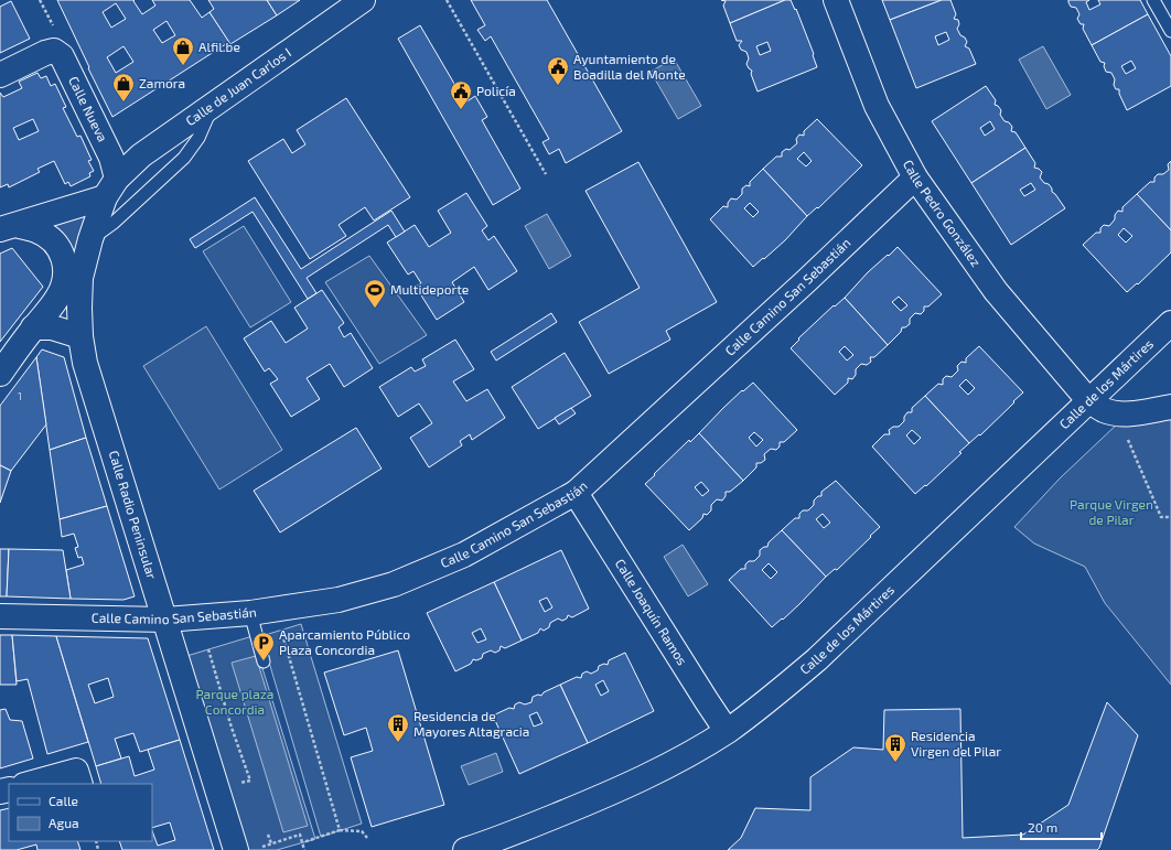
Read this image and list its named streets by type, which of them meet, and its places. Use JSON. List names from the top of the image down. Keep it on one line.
{"streets":{"street":["Calle de Juan Carlos I","Calle Nueva","Calle Pedro González","Calle Camino San Sebastián","Calle de los Mártires","Calle Radio Peninsular","Calle Joaquín Ramos"]},"crossings":[["Calle de Juan Carlos I","Calle Nueva"],["Calle de Juan Carlos I","Calle Radio Peninsular"],["Calle Nueva","Calle Radio Peninsular"],["Calle Pedro González","Calle Camino San Sebastián"],["Calle Pedro González","Calle de los Mártires"],["Calle Camino San Sebastián","Calle Radio Peninsular"],["Calle Camino San Sebastián","Calle Joaquín Ramos"],["Calle de los Mártires","Calle Joaquín Ramos"]],"parks":["Parque Virgen de Pilar","Parque plaza Concordia"],"places":{"shop":["Alfil.be","Zamora"],"public building":["Ayuntamiento de Boadilla del Monte","Policía"],"sports":["Multideporte"],"parking":["Aparcamiento Público Plaza Concordia"],"building":["Residencia de Mayores Altagracia","Residencia Virgen del Pilar"]},"house_numbers":["1"],"legend":["Calle","Agua"],"scale_bar":"20 m"}
